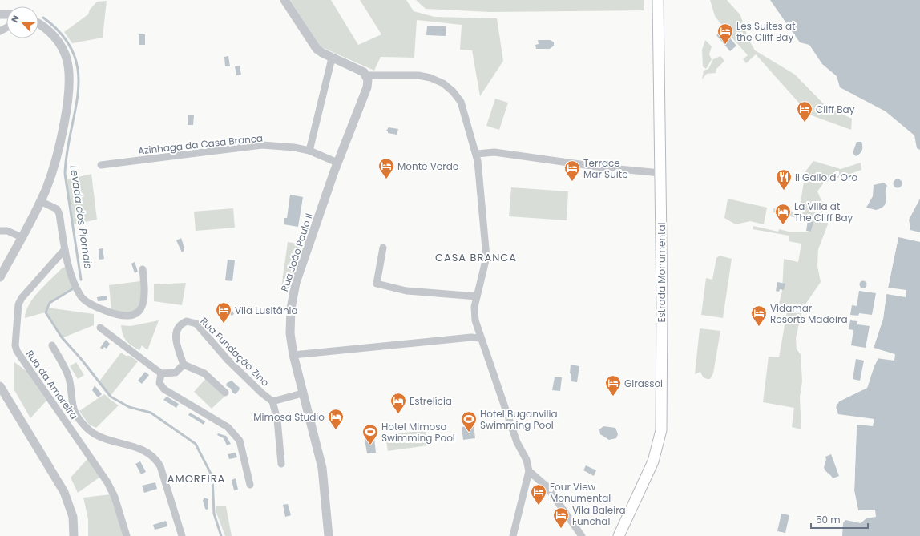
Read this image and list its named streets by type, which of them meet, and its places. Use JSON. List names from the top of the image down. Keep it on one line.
{"streets":{"main road":["Estrada Monumental"],"street":["Azinhaga da Casa Branca","Rua João Paulo II","Rua Fundação Zino","Rua da Amoreira"]},"crossings":[["Azinhaga da Casa Branca","Rua João Paulo II"]],"districts":["CASA BRANCA","AMOREIRA"],"water":["Levada dos Piornais"],"places":{"hotel":["Les Suites at the Cliff Bay","Cliff Bay","Monte Verde","Terrace Mar Suite","La Villa at The Cliff Bay","Vila Lusitânia","Vidamar Resorts Madeira","Girassol","Estrelícia","Mimosa Studio","Four View Monumental","Vila Baleira Funchal"],"restaurant":["Il Gallo d' Oro"],"sports":["Hotel Buganvilia Swimming Pool","Hotel Mimosa Swimming Pool"]},"scale_bar":"50 m","north":"top left"}
